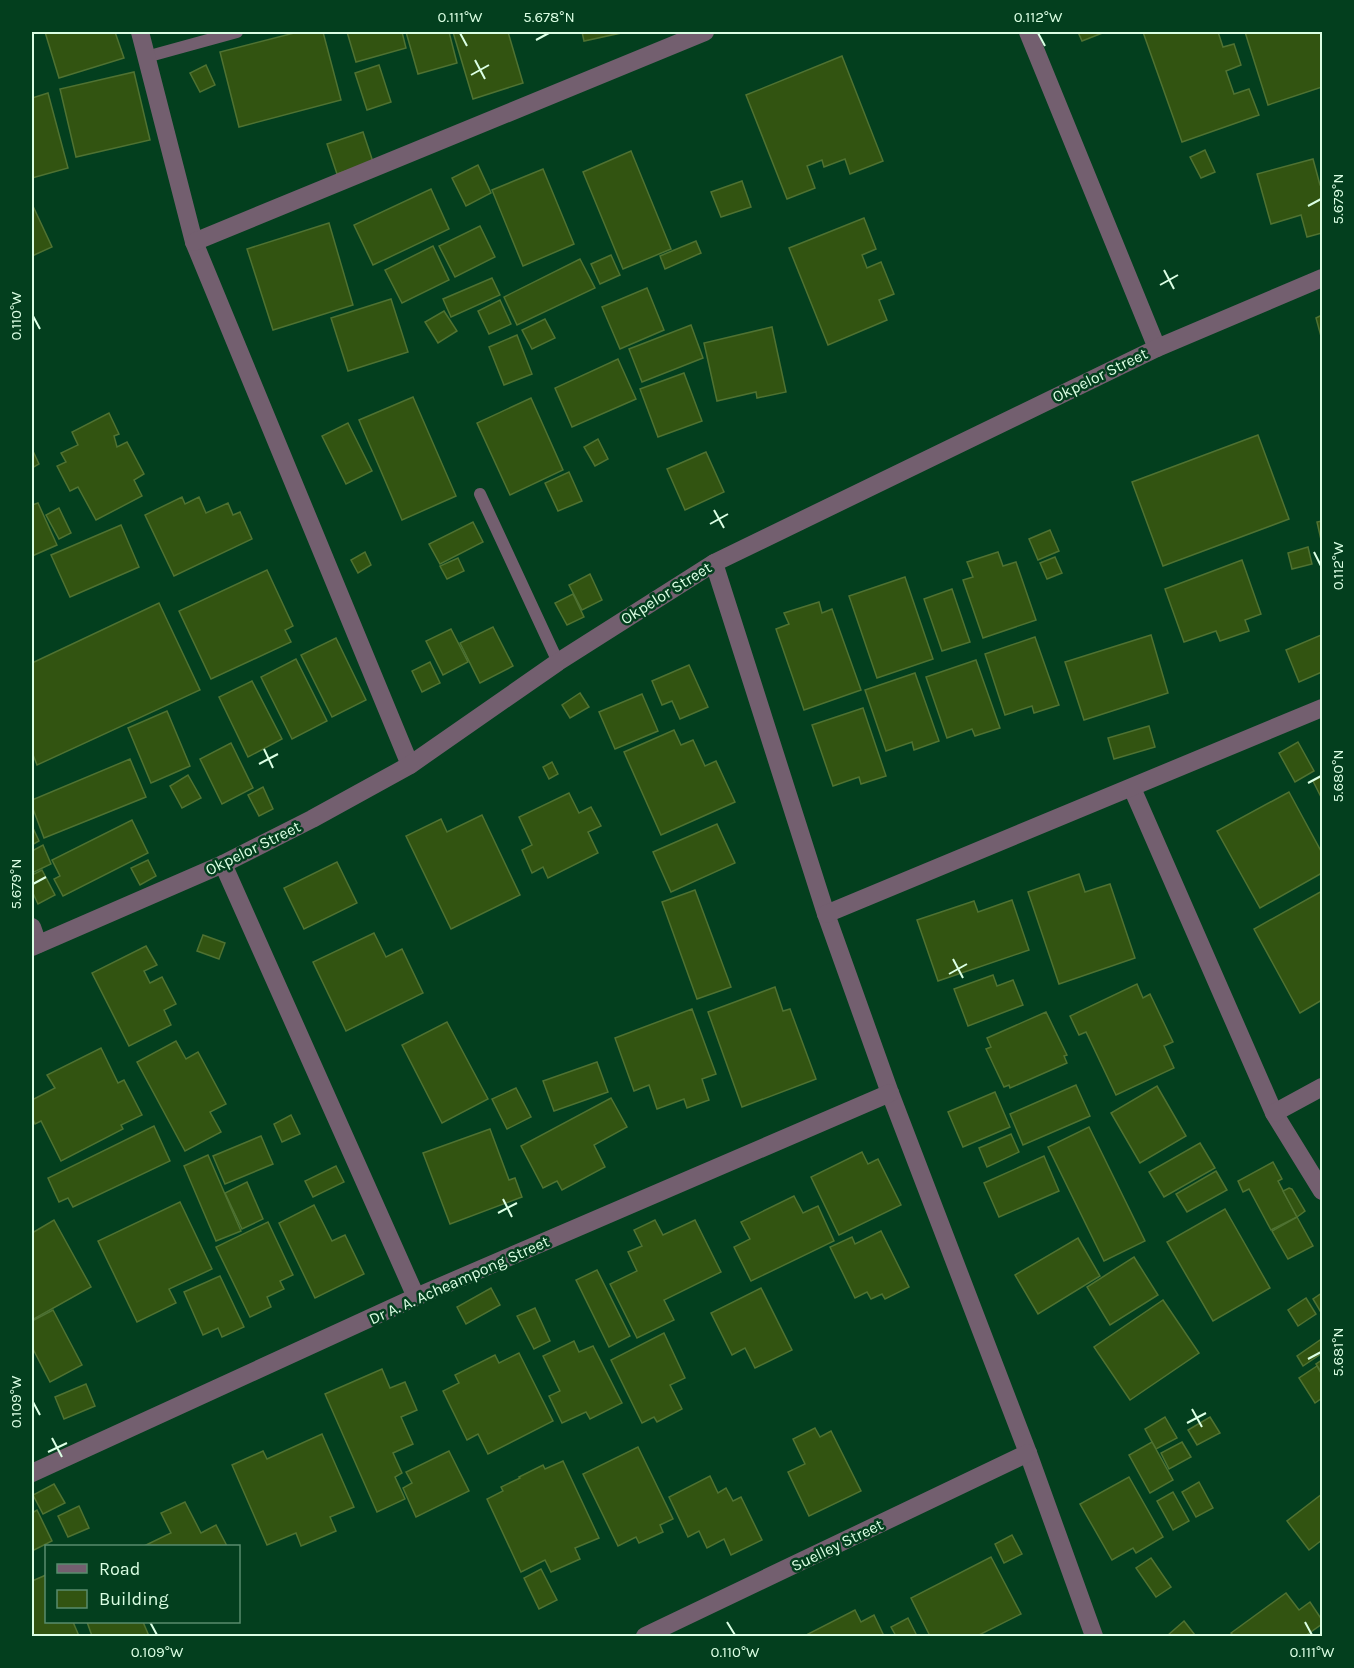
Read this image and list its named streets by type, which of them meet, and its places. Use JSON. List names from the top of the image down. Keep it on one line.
{"streets":{"street":["Okpelor Street","Dr A. A. Acheampong Street","Suelley Street"]},"legend":["Road","Building"],"coordinates":["0.111°W","5.678°N","0.112°W","5.679°N","0.110°W","5.680°N","5.681°N","0.109°W"]}
